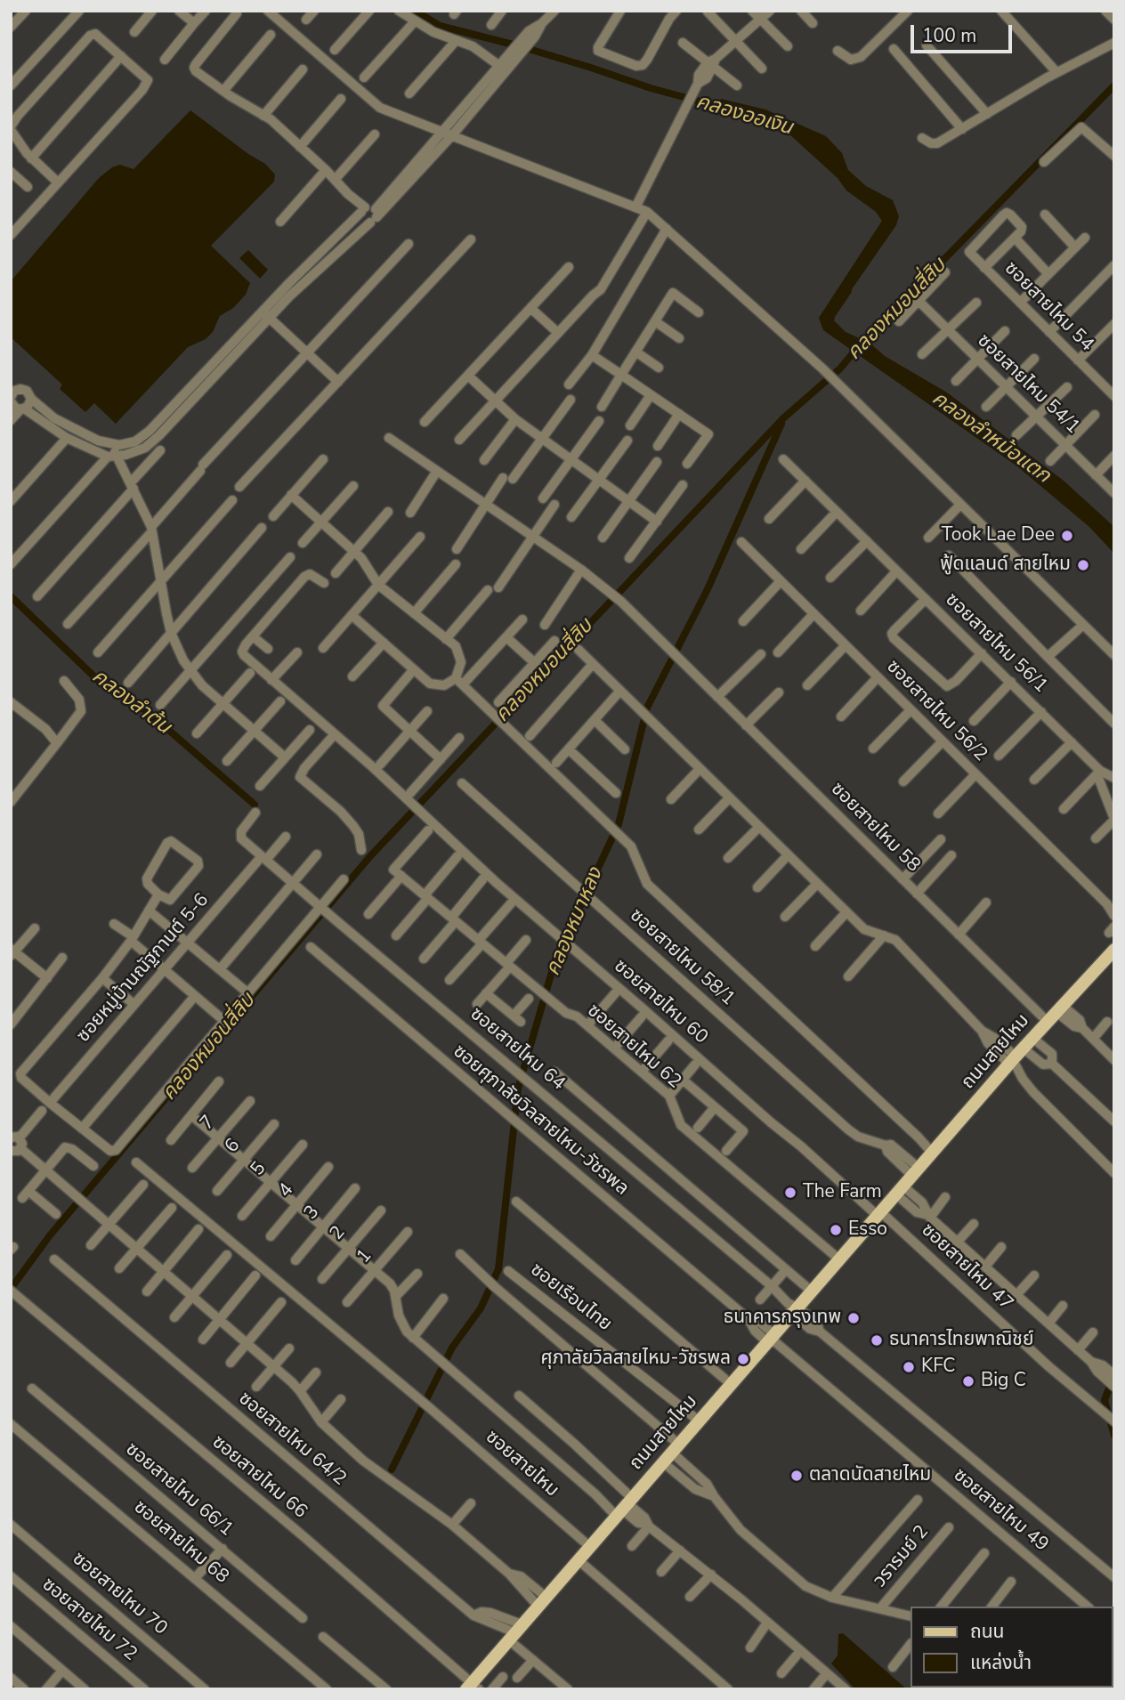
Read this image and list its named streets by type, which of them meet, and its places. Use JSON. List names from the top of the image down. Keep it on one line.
{"streets":{"main road":["ถนนสายไหม"],"street":["ซอยสายไหม 54","ซอยสายไหม 54/1","ซอยสายไหม 56/1","ซอยสายไหม 56/2","ซอยสายไหม 58","ซอยสายไหม 58/1","ซอยหมู่บ้านณัฐกานต์ 5-6","ซอยสายไหม 60","ซอยสายไหม 62","ซอยสายไหม 64","ซอยศุภาลัยวิลสายไหม-วัชรพล","7","6","5","4","3","2","1","ซอยสายไหม 47","ซอยเรือนไทย","ซอยสายไหม 64/2","ซอยสายไหม","ซอยสายไหม 66","ซอยสายไหม 66/1","ซอยสายไหม 49","ซอยสายไหม 68","วรารมย์ 2","ซอยสายไหม 70","ซอยสายไหม 72"]},"crossings":[["ซอยสายไหม 58","ถนนสายไหม"],["ซอยสายไหม 58/1","ถนนสายไหม"],["ซอยหมู่บ้านณัฐกานต์ 5-6","ซอยสายไหม 64"],["ซอยสายไหม 60","ถนนสายไหม"],["ซอยสายไหม 60","ซอยสายไหม 47"],["ซอยสายไหม 62","ถนนสายไหม"],["ซอยสายไหม 64","ถนนสายไหม"],["ถนนสายไหม","ซอยศุภาลัยวิลสายไหม-วัชรพล"],["ถนนสายไหม","ซอยสายไหม 47"],["ถนนสายไหม","ซอยเรือนไทย"],["ถนนสายไหม","ซอยสายไหม 64/2"],["ถนนสายไหม","ซอยสายไหม"],["ถนนสายไหม","ซอยสายไหม 66"],["ถนนสายไหม","ซอยสายไหม 49"],["ซอยศุภาลัยวิลสายไหม-วัชรพล","ซอยสายไหม 49"]],"water":["คลองออเงิน","คลองหมอนสี่สิบ","คลองลำหม้อแตก","คลองลำต้น","คลองหมาหลง"],"places":["Took Lae Dee","ฟู้ดแลนด์ สายไหม","The Farm","Esso","ธนาคารกรุงเทพ","ธนาคารไทยพาณิชย์","ศุภาลัยวิลสายไหม-วัชรพล","KFC","Big C","ตลาดนัดสายไหม"],"legend":["ถนน","แหล่งน้ำ"],"scale_bar":"100 m"}
